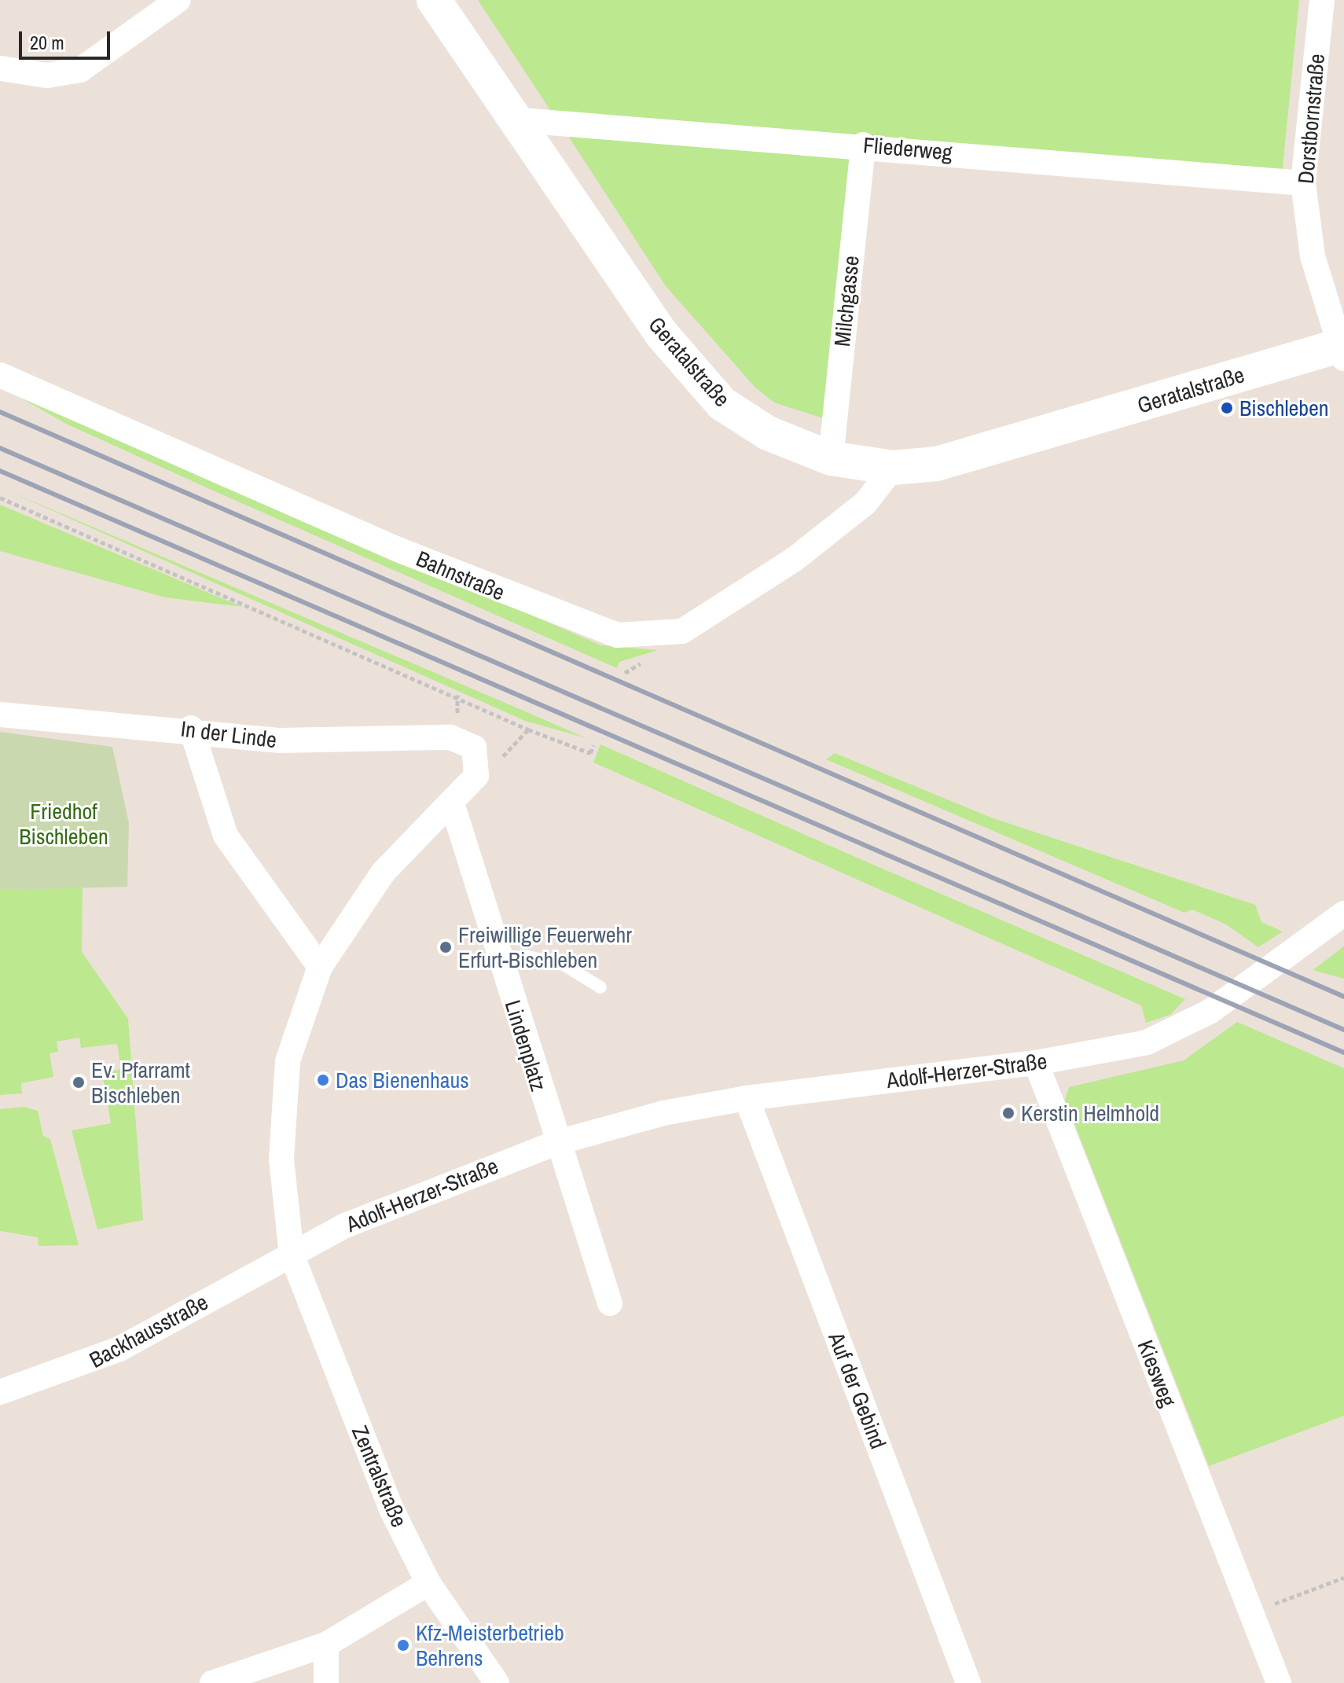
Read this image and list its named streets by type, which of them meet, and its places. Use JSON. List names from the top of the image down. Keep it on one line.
{"streets":{"street":["Dorstbornstraße","Fliederweg","Milchgasse","Geratalstraße","Bahnstraße","In der Linde","Lindenplatz","Adolf-Herzer-Straße","Backhausstraße","Kiesweg","Auf der Gebind","Zentralstraße"]},"crossings":[["Dorstbornstraße","Fliederweg"],["Dorstbornstraße","Geratalstraße"],["Fliederweg","Milchgasse"],["Fliederweg","Geratalstraße"],["Milchgasse","Geratalstraße"],["Geratalstraße","Bahnstraße"],["In der Linde","Lindenplatz"],["Lindenplatz","Adolf-Herzer-Straße"],["Adolf-Herzer-Straße","Backhausstraße"],["Adolf-Herzer-Straße","Kiesweg"],["Adolf-Herzer-Straße","Auf der Gebind"],["Adolf-Herzer-Straße","Zentralstraße"],["Backhausstraße","Zentralstraße"]],"parks":["Friedhof Bischleben"],"places":["Bischleben","Freiwillige Feuerwehr Erfurt-Bischleben","Das Bienenhaus","Ev. Pfarramt Bischleben","Kerstin Helmhold","Kfz-Meisterbetrieb Behrens"],"scale_bar":"20 m"}
